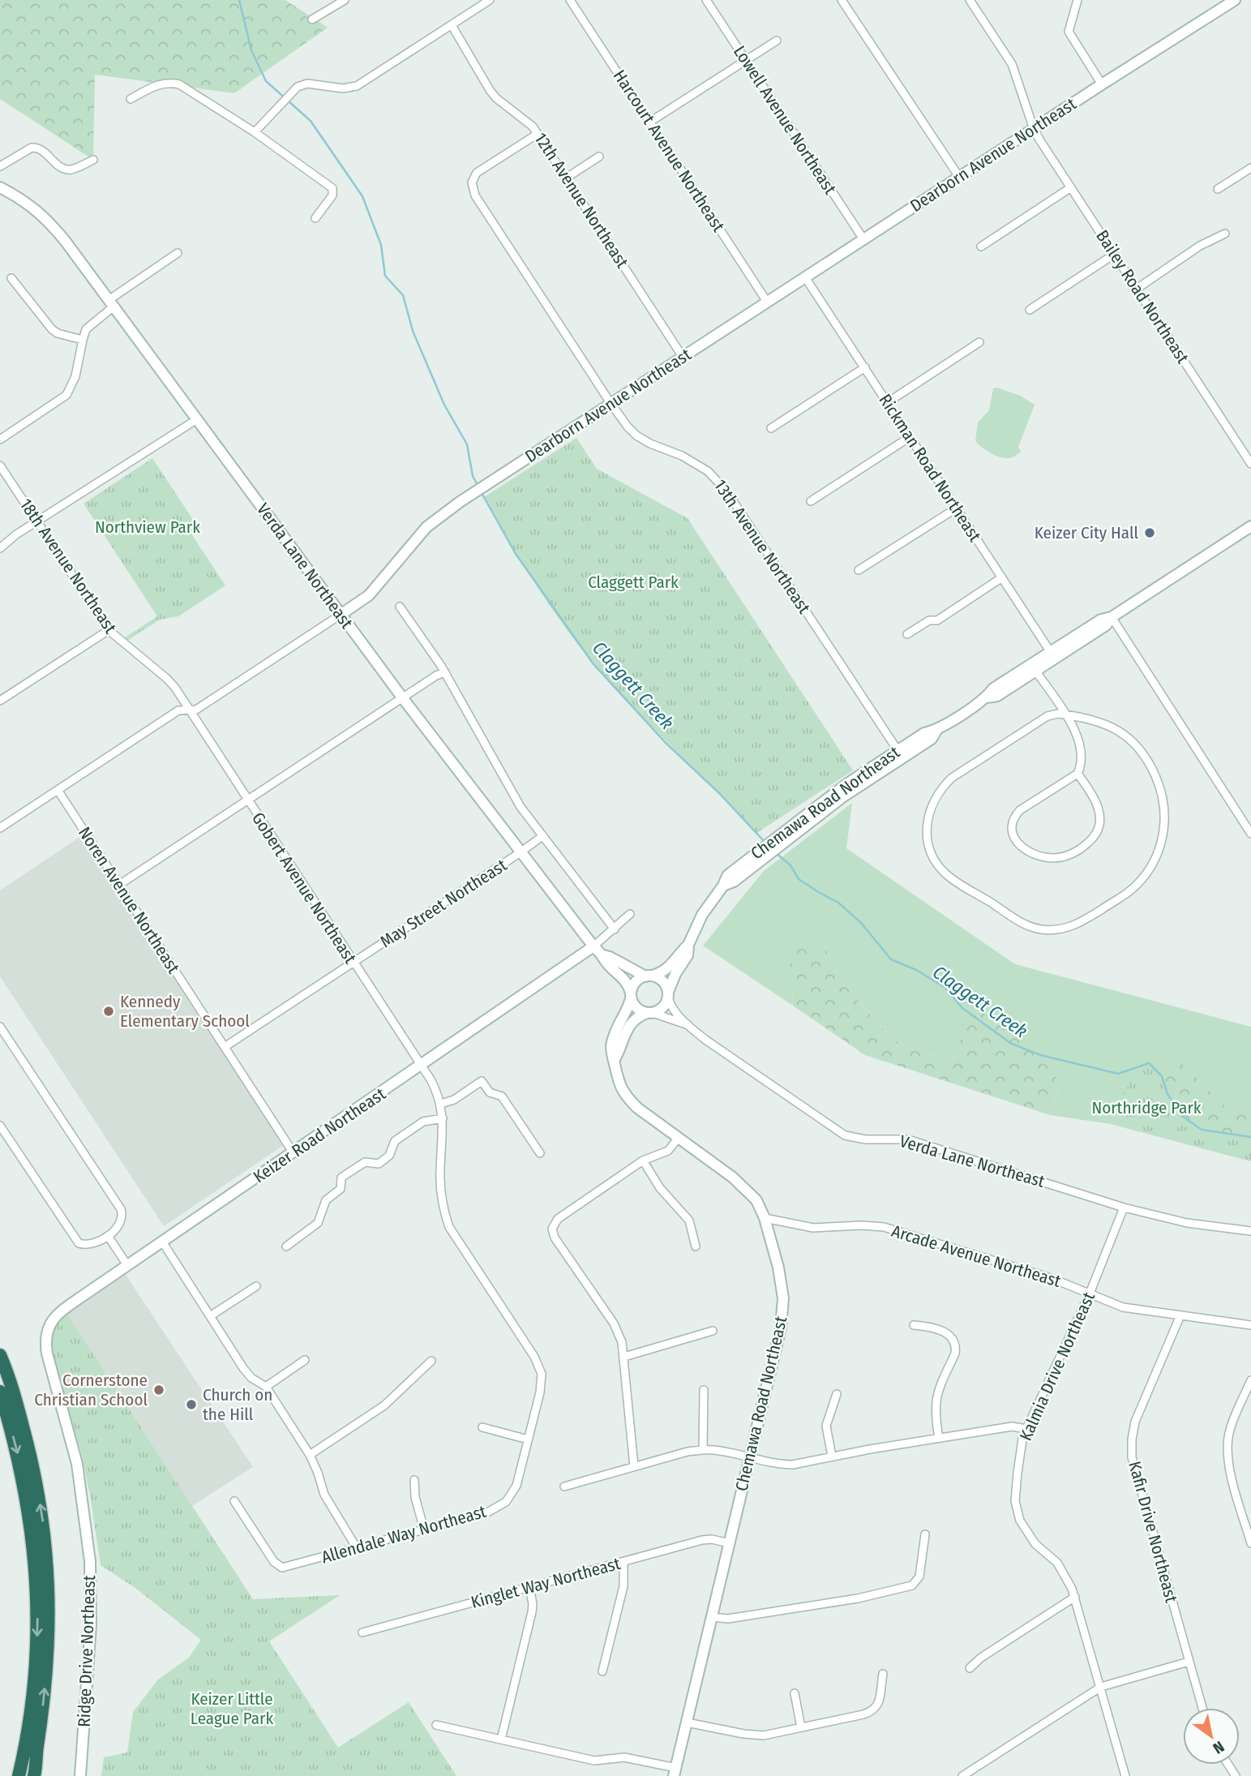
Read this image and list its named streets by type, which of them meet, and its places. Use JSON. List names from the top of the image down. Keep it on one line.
{"streets":{"street":["Lowell Avenue Northeast","Harcourt Avenue Northeast","Dearborn Avenue Northeast","12th Avenue Northeast","Bailey Road Northeast","Rickman Road Northeast","13th Avenue Northeast","18th Avenue Northeast","Verda Lane Northeast","Chemawa Road Northeast","Gobert Avenue Northeast","Noren Avenue Northeast","May Street Northeast","Keizer Road Northeast","Arcade Avenue Northeast","Kalmia Drive Northeast","Kafir Drive Northeast","Allendale Way Northeast","Kinglet Way Northeast","Ridge Drive Northeast"]},"crossings":[["Lowell Avenue Northeast","Dearborn Avenue Northeast"],["Harcourt Avenue Northeast","Dearborn Avenue Northeast"],["Dearborn Avenue Northeast","12th Avenue Northeast"],["Dearborn Avenue Northeast","Bailey Road Northeast"],["Dearborn Avenue Northeast","Rickman Road Northeast"],["Dearborn Avenue Northeast","13th Avenue Northeast"],["Dearborn Avenue Northeast","18th Avenue Northeast"],["Dearborn Avenue Northeast","Verda Lane Northeast"],["Dearborn Avenue Northeast","Gobert Avenue Northeast"],["Dearborn Avenue Northeast","Noren Avenue Northeast"],["12th Avenue Northeast","13th Avenue Northeast"],["Rickman Road Northeast","Chemawa Road Northeast"],["13th Avenue Northeast","Chemawa Road Northeast"],["18th Avenue Northeast","Gobert Avenue Northeast"],["Verda Lane Northeast","Chemawa Road Northeast"],["Verda Lane Northeast","May Street Northeast"],["Verda Lane Northeast","Keizer Road Northeast"],["Verda Lane Northeast","Kalmia Drive Northeast"],["Chemawa Road Northeast","Arcade Avenue Northeast"],["Chemawa Road Northeast","Kinglet Way Northeast"],["Gobert Avenue Northeast","May Street Northeast"],["Gobert Avenue Northeast","Keizer Road Northeast"],["Gobert Avenue Northeast","Allendale Way Northeast"],["Noren Avenue Northeast","May Street Northeast"],["Noren Avenue Northeast","Keizer Road Northeast"],["Keizer Road Northeast","Allendale Way Northeast"],["Keizer Road Northeast","Ridge Drive Northeast"],["Arcade Avenue Northeast","Kalmia Drive Northeast"],["Arcade Avenue Northeast","Kafir Drive Northeast"]],"water":["Claggett Creek"],"parks":["Northview Park","Claggett Park","Northridge Park","Keizer Little League Park"],"places":["Keizer City Hall","Kennedy Elementary School","Cornerstone Christian School","Church on the Hill"],"north":"bottom right"}
